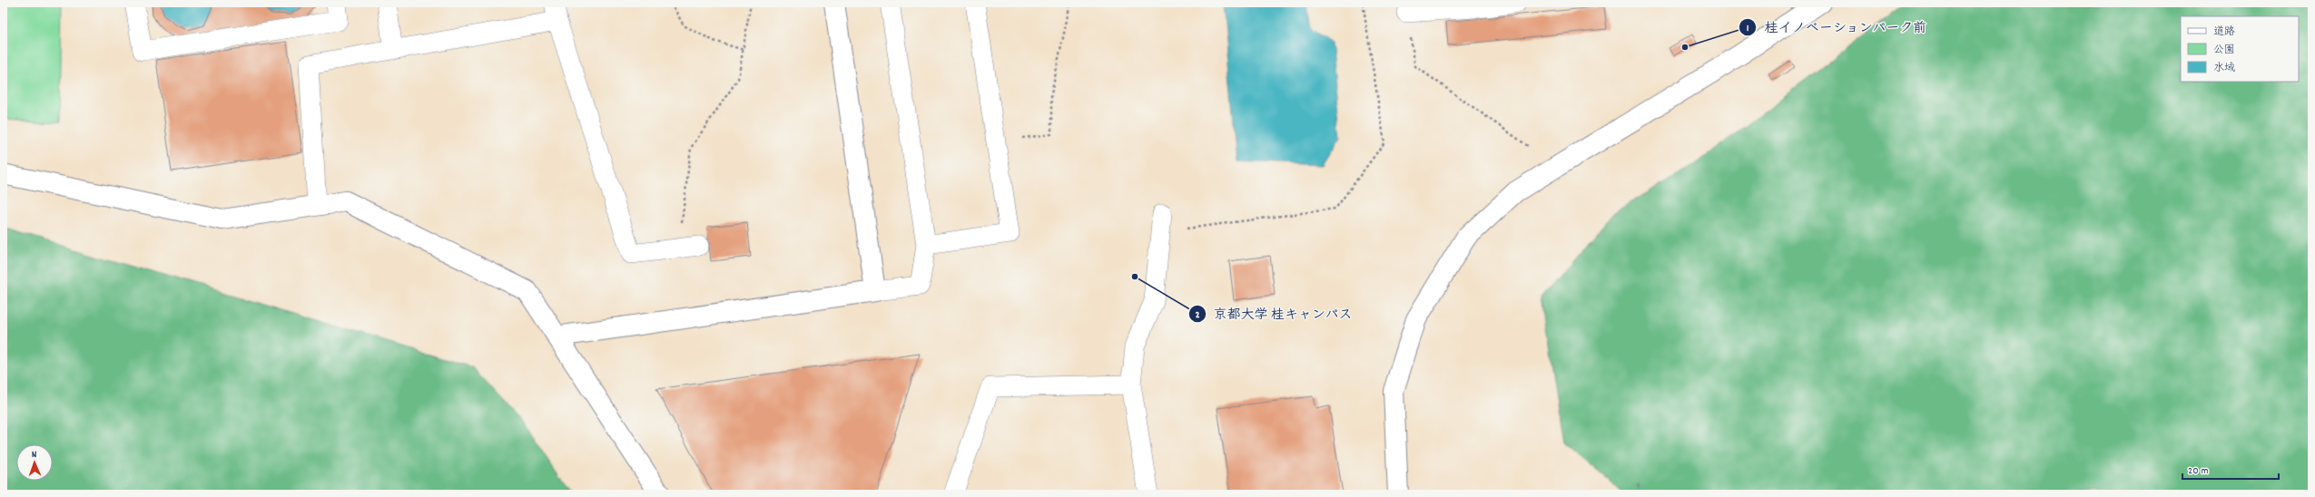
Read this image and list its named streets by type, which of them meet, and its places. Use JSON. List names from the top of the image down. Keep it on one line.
{"places":["桂イノベーションパーク前","京都大学 桂キャンパス"],"legend":["道路","公園","水域"],"scale_bar":"20 m","north":"top"}
